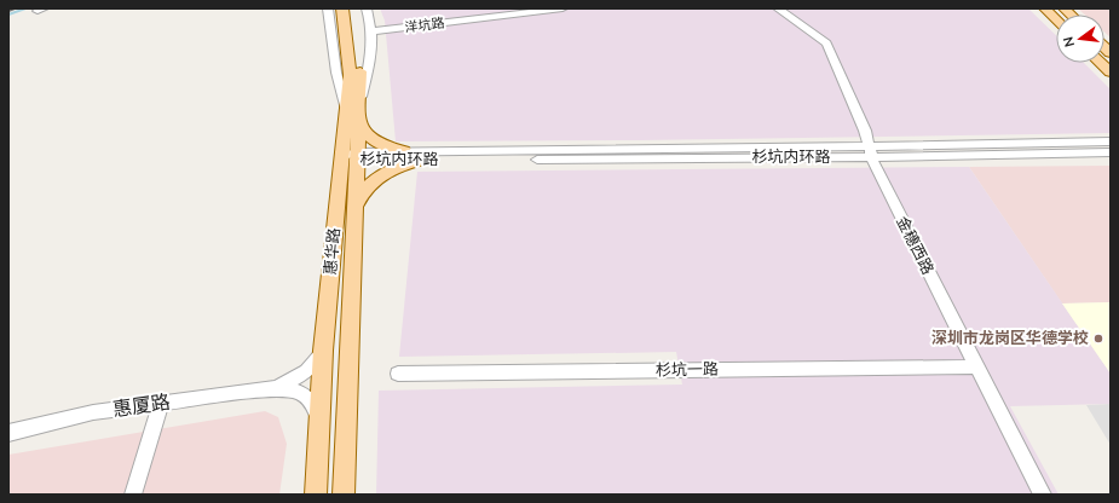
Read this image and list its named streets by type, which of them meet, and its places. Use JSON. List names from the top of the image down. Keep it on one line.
{"streets":{"main road":["惠华路"],"street":["洋坑路","杉坑内环路","金穗西路","杉坑一路","惠厦路"]},"crossings":[["杉坑内环路","金穗西路"],["杉坑内环路","惠华路"],["金穗西路","杉坑一路"]],"places":["深圳市龙岗区华德学校"],"north":"left"}
